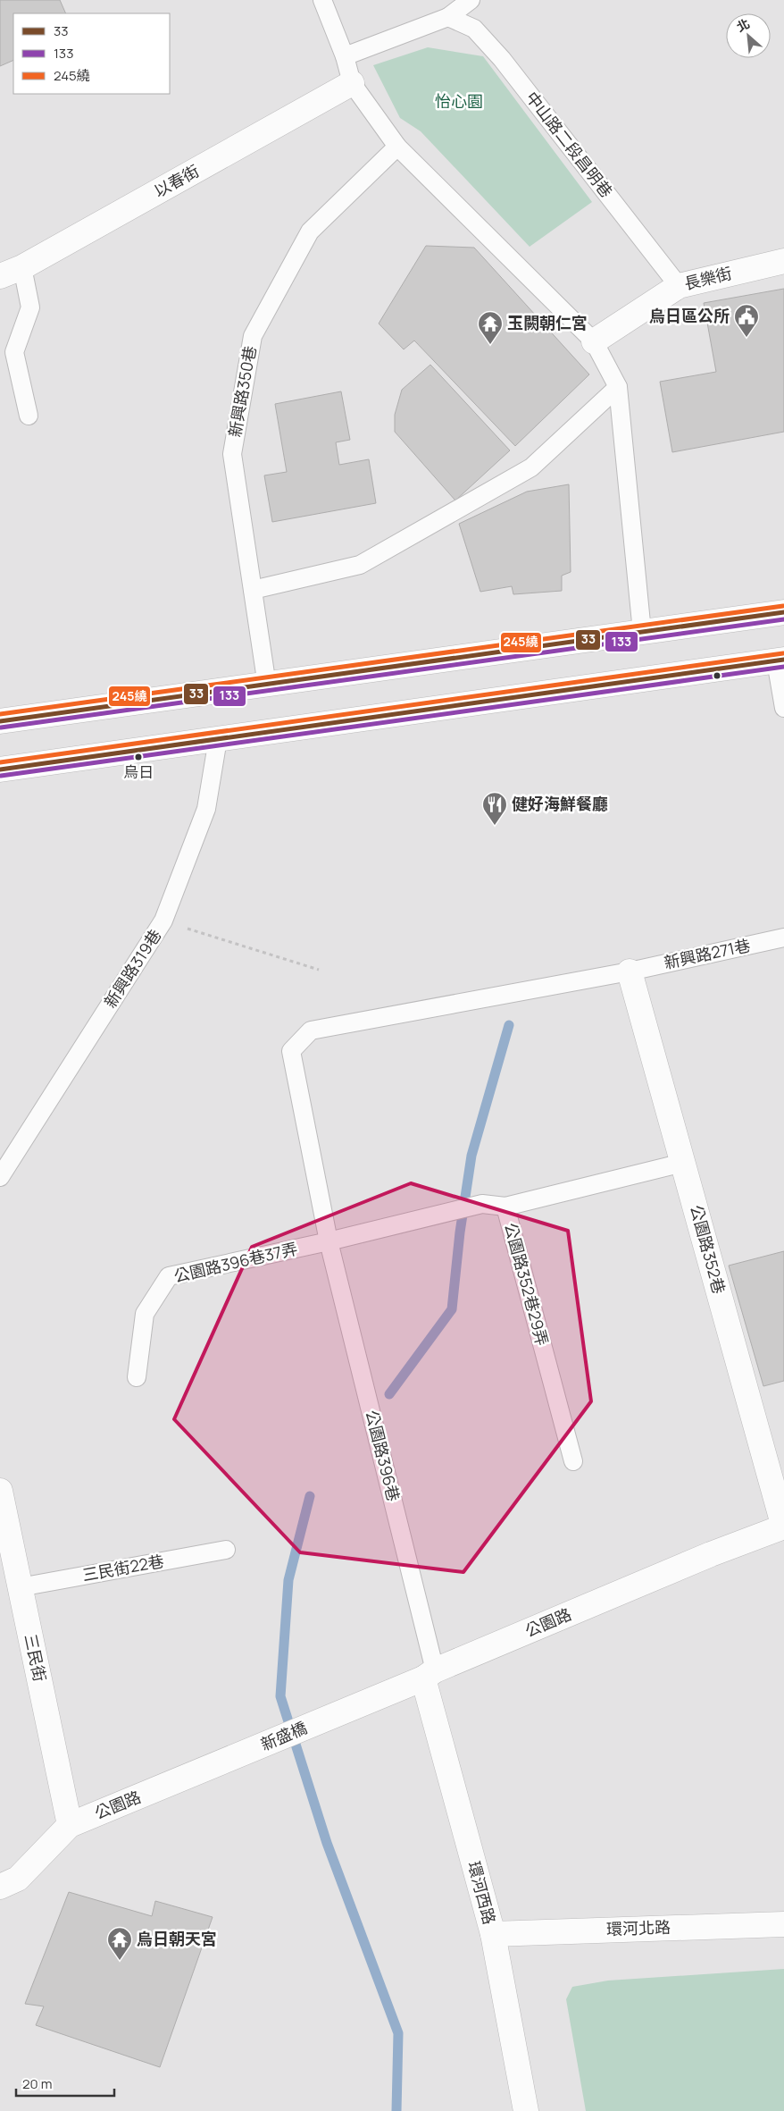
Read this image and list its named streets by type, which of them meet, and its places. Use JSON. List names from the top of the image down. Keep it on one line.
{"streets":{"street":["以春街","長樂街","公園路352巷","公園路","三民街","新盛橋","環河西路","環河北路"],"lane":["中山路二段昌明巷","新興路350巷","新興路271巷","新興路319巷","公園路396巷37弄","公園路352巷29弄","公園路396巷","三民街22巷"]},"crossings":[["中山路二段昌明巷","長樂街"],["新興路271巷","公園路352巷"],["新興路271巷","公園路396巷37弄"],["新興路271巷","公園路396巷"],["公園路352巷","公園路352巷29弄"],["公園路352巷","公園路"],["公園路396巷37弄","公園路352巷29弄"],["公園路396巷37弄","公園路396巷"],["公園路396巷","公園路"],["公園路396巷","環河西路"],["三民街22巷","三民街"],["公園路","三民街"],["公園路","新盛橋"],["公園路","環河西路"],["環河西路","環河北路"]],"parks":["怡心園"],"places":{"public building":["烏日區公所"],"temple":["玉闕朝仁宮","烏日朝天宮"],"other":["烏日"],"restaurant":["健好海鮮餐廳"]},"lines":["transit line 245繞","transit line 33","transit line 133"],"legend":["33","133","245繞"],"scale_bar":"20 m","north":"top left"}
